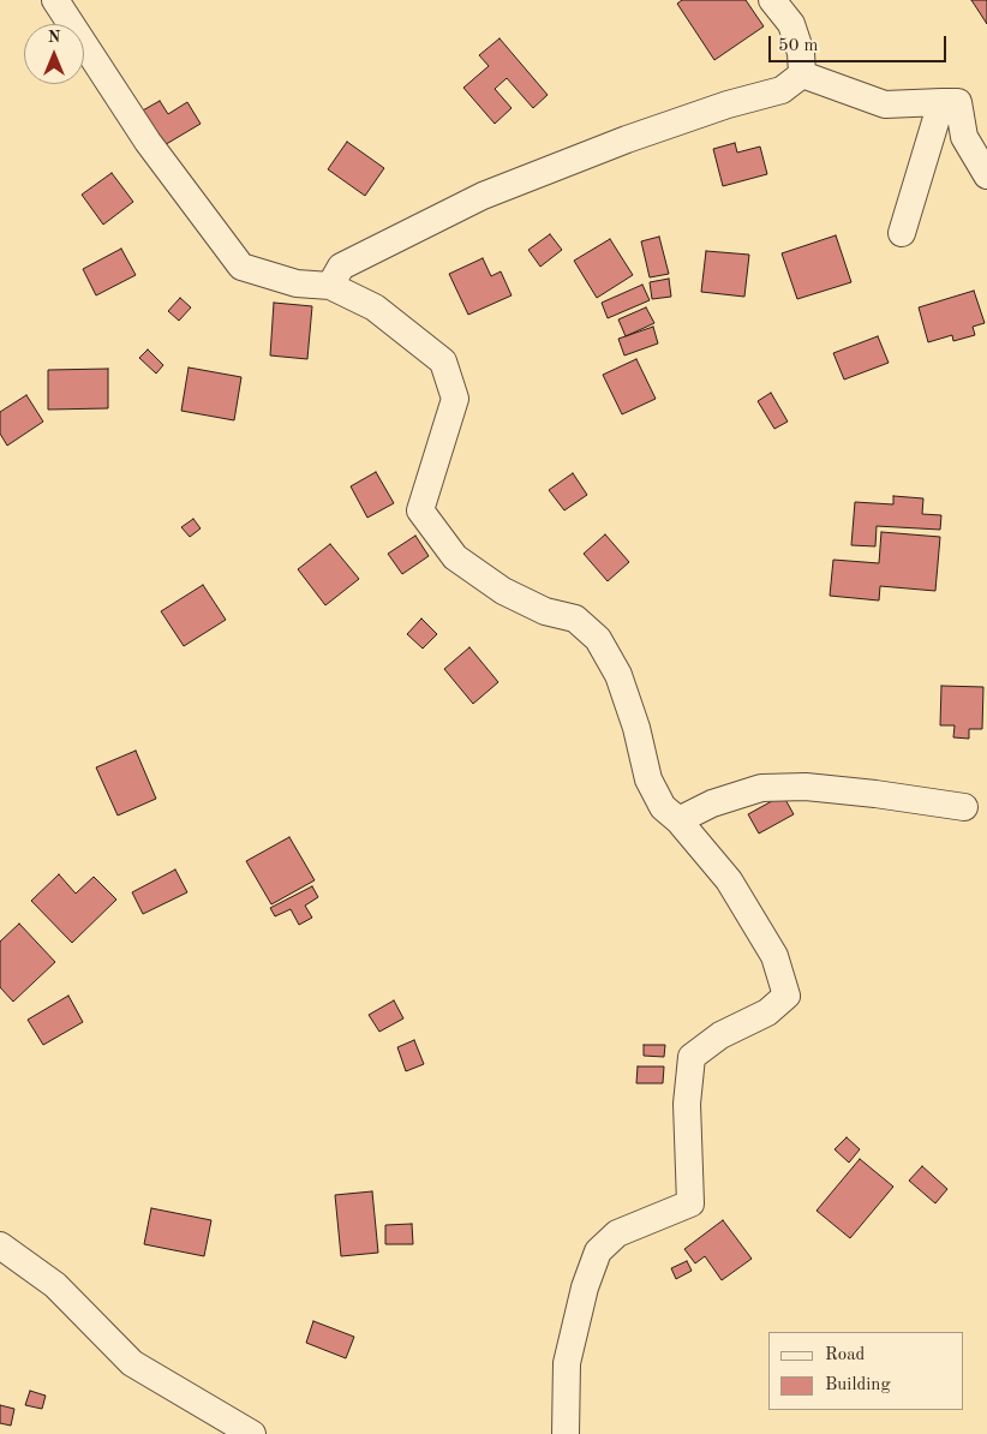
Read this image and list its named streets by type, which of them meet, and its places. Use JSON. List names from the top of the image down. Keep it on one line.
{"legend":["Road","Building"],"scale_bar":"50 m","north":"top"}
